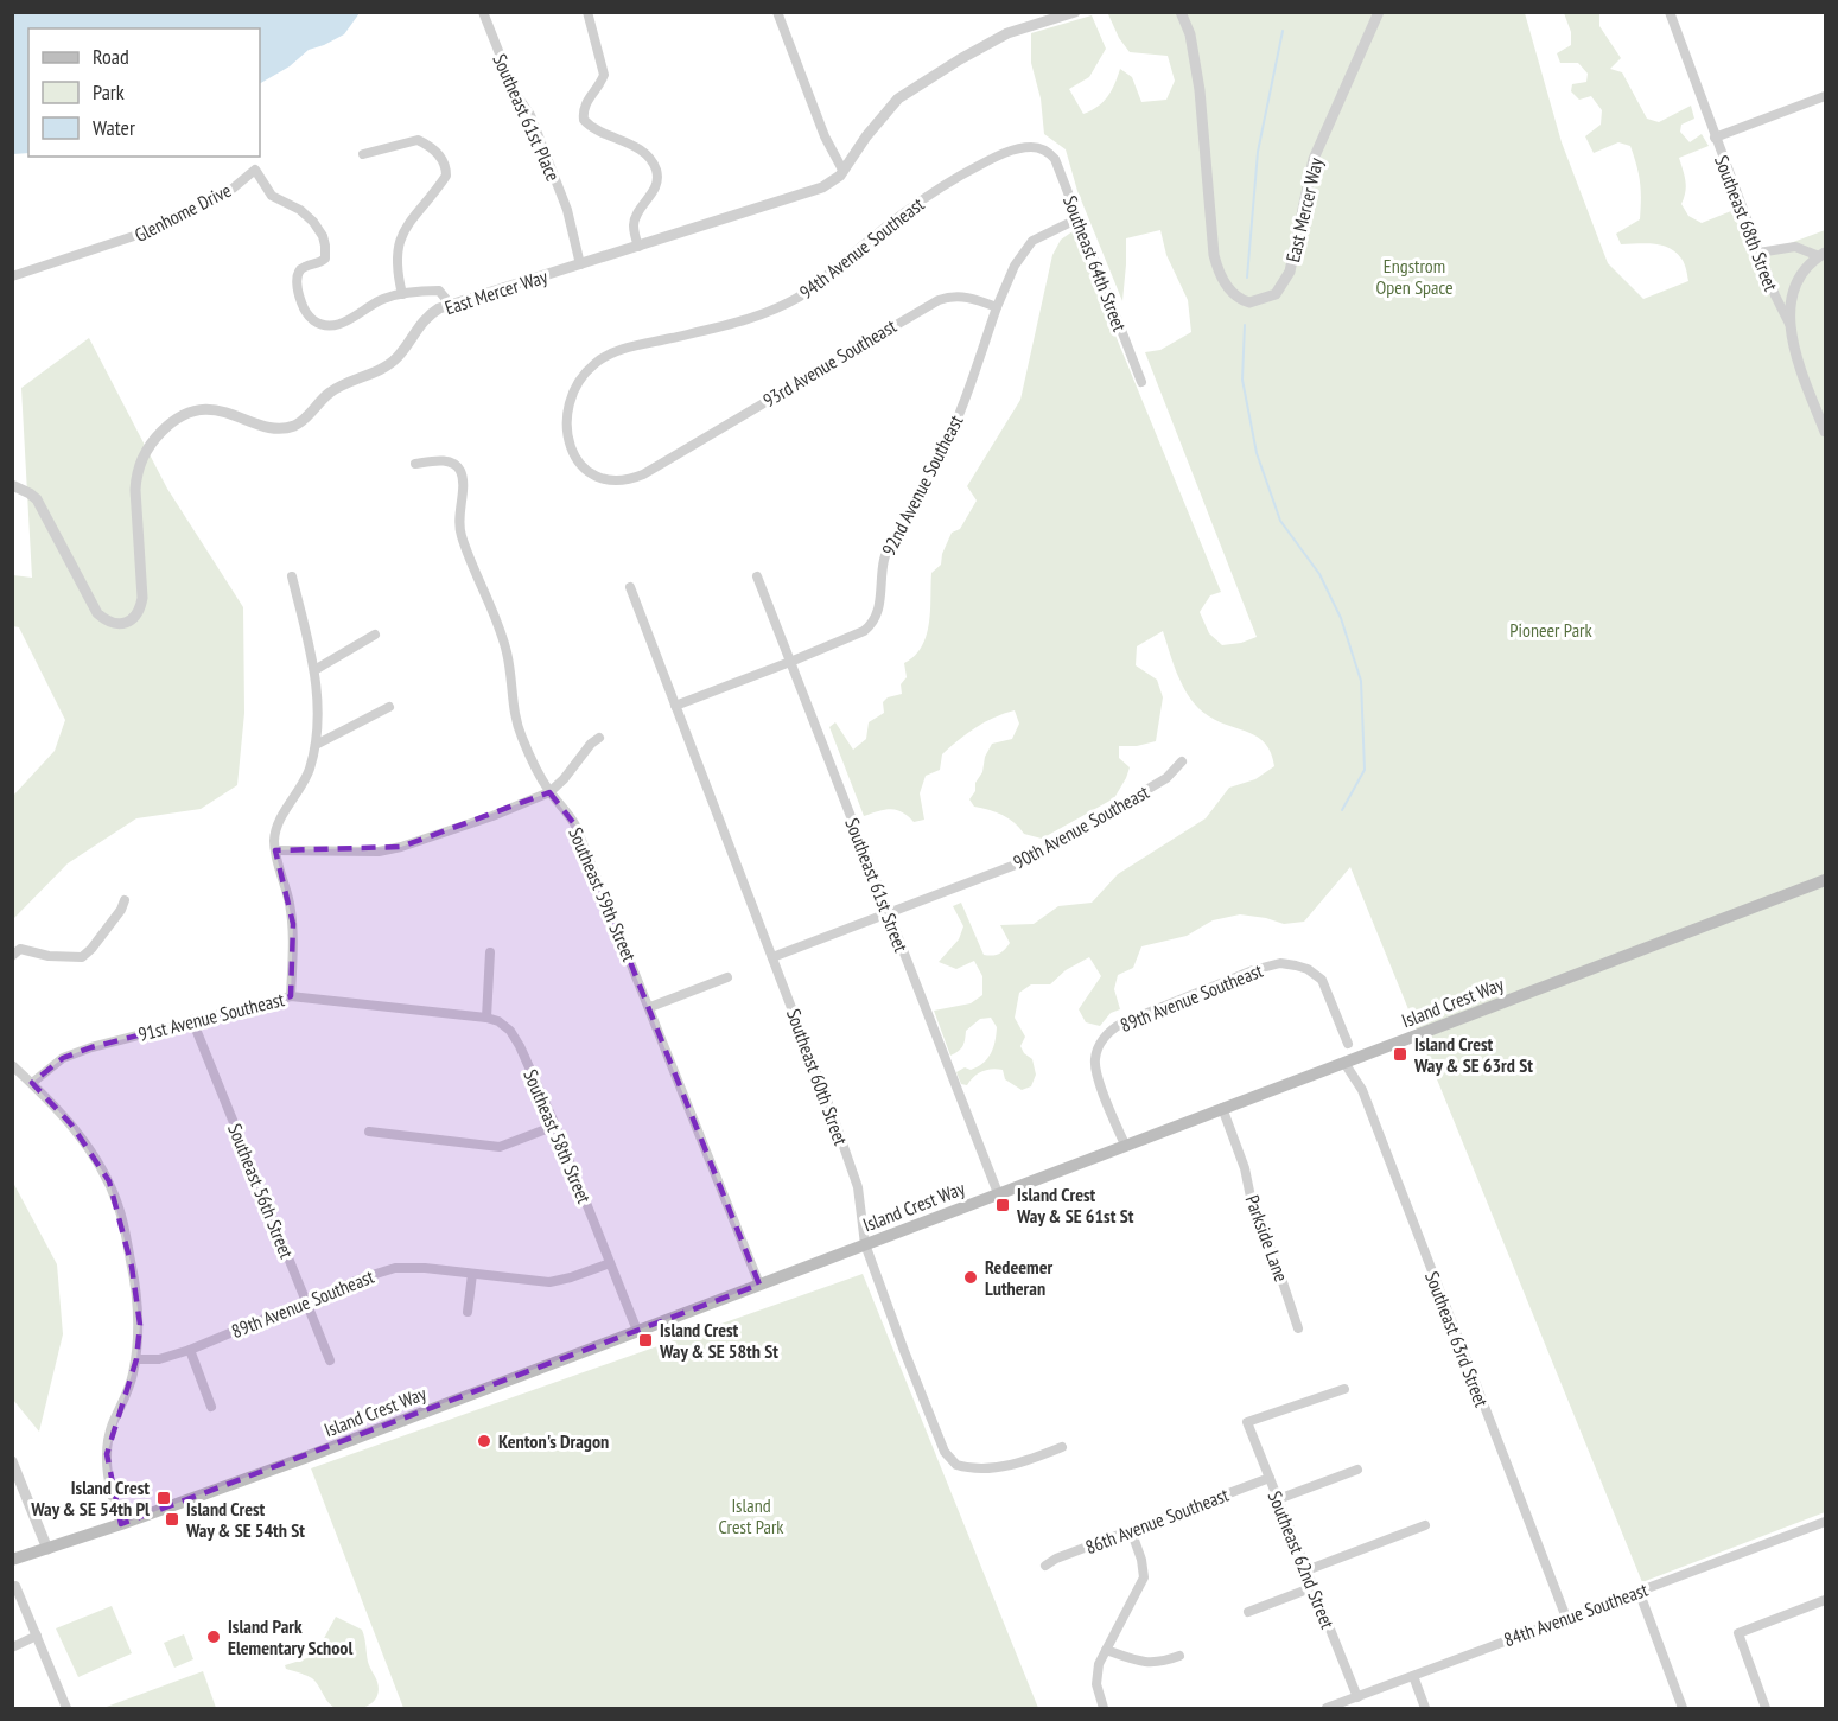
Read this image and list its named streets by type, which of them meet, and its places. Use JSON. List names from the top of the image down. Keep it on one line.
{"streets":{"main road":["Island Crest Way"],"street":["Southeast 61st Place","East Mercer Way","Glenhome Drive","Southeast 68th Street","94th Avenue Southeast","Southeast 64th Street","93rd Avenue Southeast","92nd Avenue Southeast","90th Avenue Southeast","Southeast 61st Street","Southeast 59th Street","89th Avenue Southeast","91st Avenue Southeast","Southeast 60th Street","Southeast 58th Street","Southeast 56th Street","Parkside Lane","Southeast 63rd Street","86th Avenue Southeast","Southeast 62nd Street","84th Avenue Southeast"]},"crossings":[["Southeast 61st Place","East Mercer Way"],["East Mercer Way","Glenhome Drive"],["94th Avenue Southeast","Southeast 64th Street"],["94th Avenue Southeast","93rd Avenue Southeast"],["93rd Avenue Southeast","92nd Avenue Southeast"],["92nd Avenue Southeast","Southeast 61st Street"],["92nd Avenue Southeast","Southeast 60th Street"],["90th Avenue Southeast","Southeast 61st Street"],["90th Avenue Southeast","Southeast 60th Street"],["Southeast 61st Street","Island Crest Way"],["Southeast 59th Street","Island Crest Way"],["89th Avenue Southeast","Island Crest Way"],["89th Avenue Southeast","Southeast 58th Street"],["89th Avenue Southeast","Southeast 56th Street"],["Island Crest Way","Southeast 60th Street"],["Island Crest Way","Southeast 58th Street"],["Island Crest Way","Parkside Lane"],["Island Crest Way","Southeast 63rd Street"],["91st Avenue Southeast","Southeast 58th Street"],["91st Avenue Southeast","Southeast 56th Street"],["Southeast 63rd Street","84th Avenue Southeast"],["86th Avenue Southeast","Southeast 62nd Street"],["Southeast 62nd Street","84th Avenue Southeast"]],"parks":["Engstrom Open Space","Pioneer Park","Island Crest Park"],"places":{"transit":["Island Crest Way & SE 63rd St","Island Crest Way & SE 61st St","Island Crest Way & SE 58th St","Island Crest Way & SE 54th Pl","Island Crest Way & SE 54th St"],"other":["Redeemer Lutheran","Kenton's Dragon","Island Park Elementary School"]},"legend":["Road","Park","Water"]}
